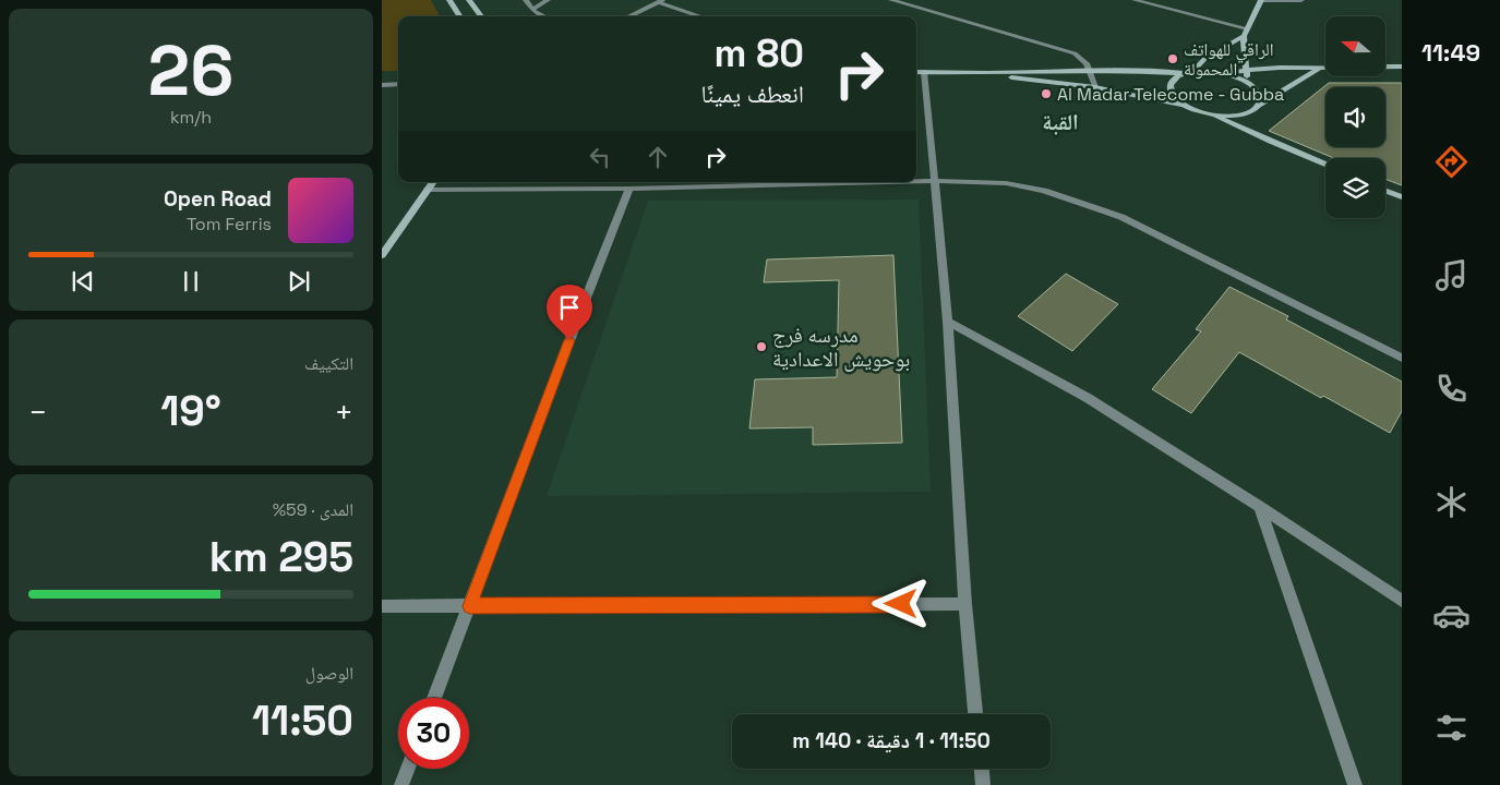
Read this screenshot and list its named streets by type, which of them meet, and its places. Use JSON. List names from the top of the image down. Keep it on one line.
{"districts":["القبة"],"places":["الراقي للهواتف المحمولة","Al Madar Telecome - Gubba","مدرسه فرج بوحويش الاعدادية"],"north":"left","page":{"tabs":"11:49","tile":[["26","km/h"],"التكييف",["المدى · 59%","295 km"],["الوصول","11:50"]],"turn":["80 m","انعطف يمينًا"],"song":["Open Road","Tom Ferris"],"heat":["−","19°","+"],"limit":"30","trip":"11:50 · 1 دقيقة · 140 m"}}
